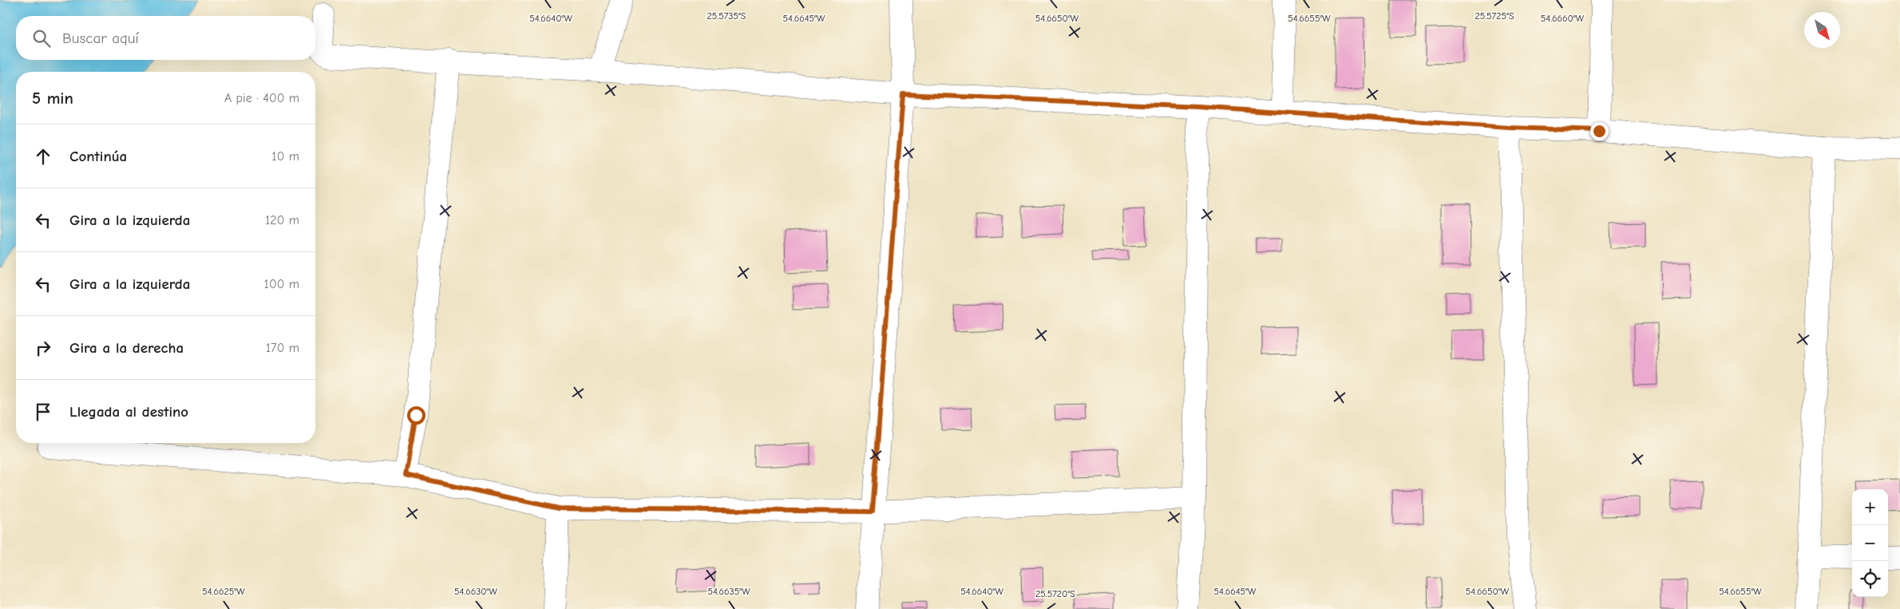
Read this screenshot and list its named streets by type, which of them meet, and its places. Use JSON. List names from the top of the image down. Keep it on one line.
{"north":"bottom right","page":{"search":"Buscar aquí","heading":["5 min","A pie · 400 m"],"list":[["Continúa","10 m"],["Gira a la izquierda","120 m"],["Gira a la izquierda","100 m"],["Gira a la derecha","170 m"],"Llegada al destino"],"map_buttons":["+","−"]},"coordinates":["25.5735°S","25.5725°S","54.6640°W","54.6645°W","54.6650°W","54.6655°W","54.6660°W","54.6625°W","54.6630°W","54.6635°W","25.5720°S"]}
